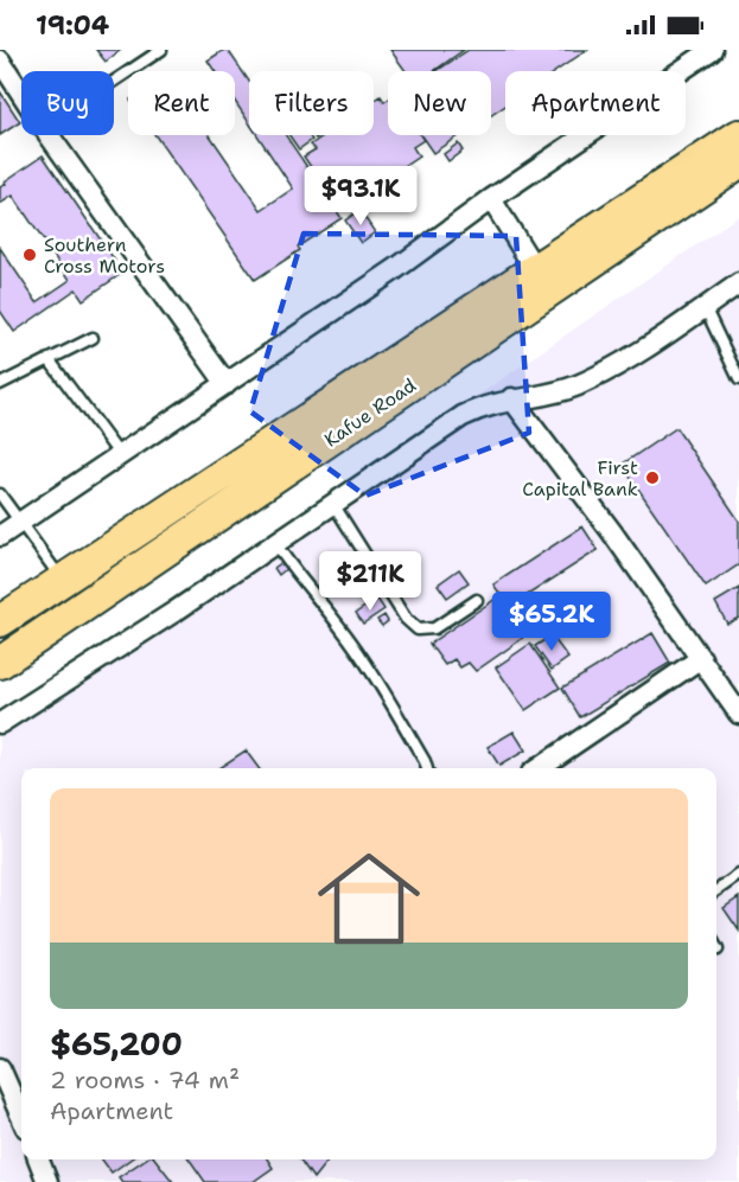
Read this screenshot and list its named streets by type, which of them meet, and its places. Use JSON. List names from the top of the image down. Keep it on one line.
{"streets":{"main road":["Kafue Road"]},"places":["Southern Cross Motors","First Capital Bank"],"page":{"status":"19:04","chip":["Buy","Rent","Filters","New","Apartment"],"price":["$93.1K","$211K","$65.2K"],"list":[{"name":"$65,200","note":"2 rooms · 74 m² · Apartment"}]}}
